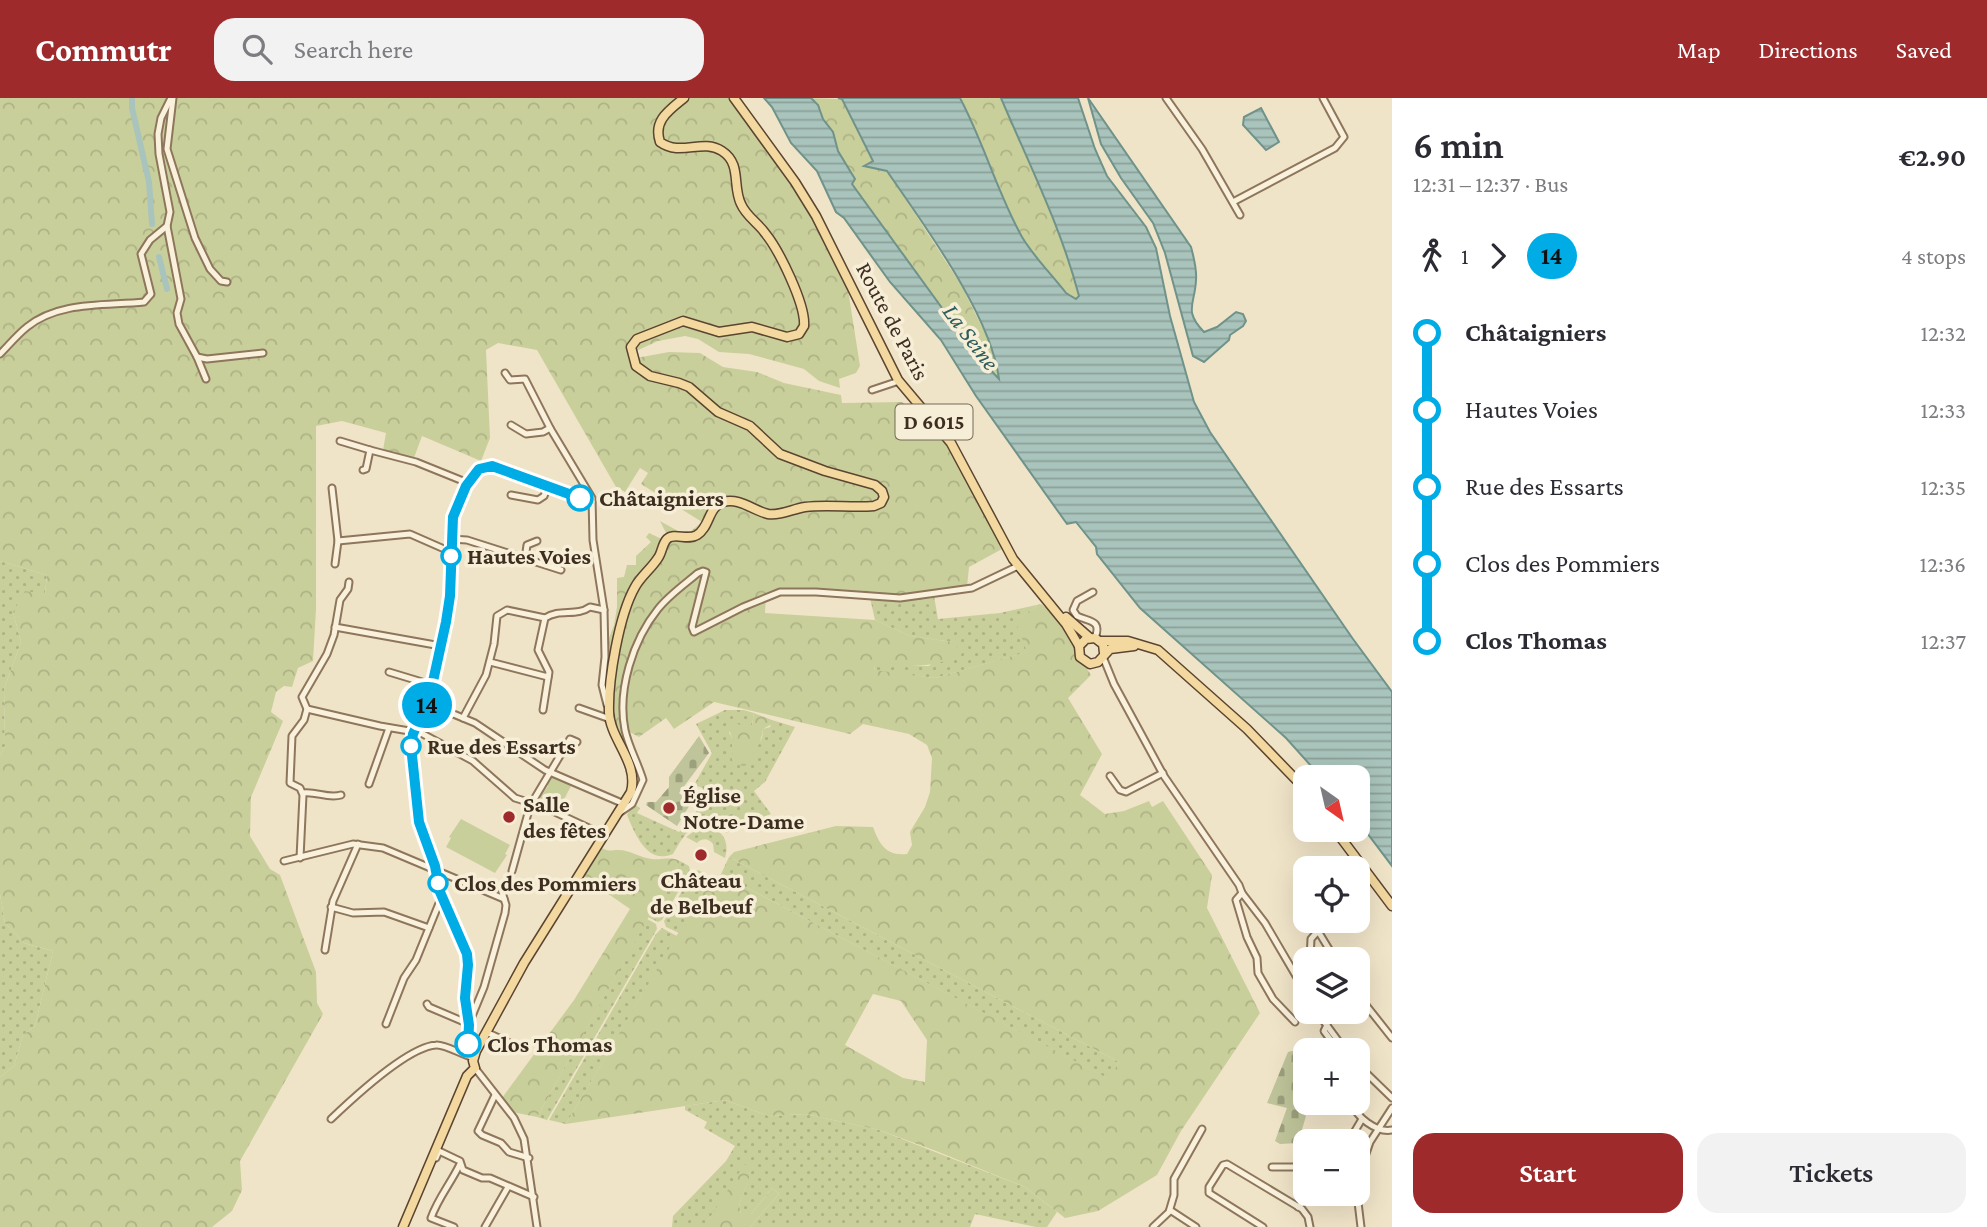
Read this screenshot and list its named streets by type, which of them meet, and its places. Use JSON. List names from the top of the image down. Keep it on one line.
{"streets":{"main road":["Route de Paris","D 6015"]},"crossings":[["Route de Paris","D 6015"]],"water":["La Seine"],"places":["Châtaigniers","Hautes Voies","Rue des Essarts","Église Notre-Dame","Salle des fêtes","Château de Belbeuf","Clos des Pommiers","Clos Thomas"],"lines":["bus line 14"],"north":"bottom right","page":{"header":"Commutr","search":"Search here","nav":["Map","Directions","Saved"],"on_map":"14","heading":["6 min","12:31 – 12:37 · Bus","€2.90"],"legs":["1","14","4 stops"],"list":[{"name":"Châtaigniers","value":"12:32"},{"name":"Hautes Voies","value":"12:33"},{"name":"Rue des Essarts","value":"12:35"},{"name":"Clos des Pommiers","value":"12:36"},{"name":"Clos Thomas","value":"12:37"}],"map_buttons":["+","−"],"buttons":["Start","Tickets"]}}
